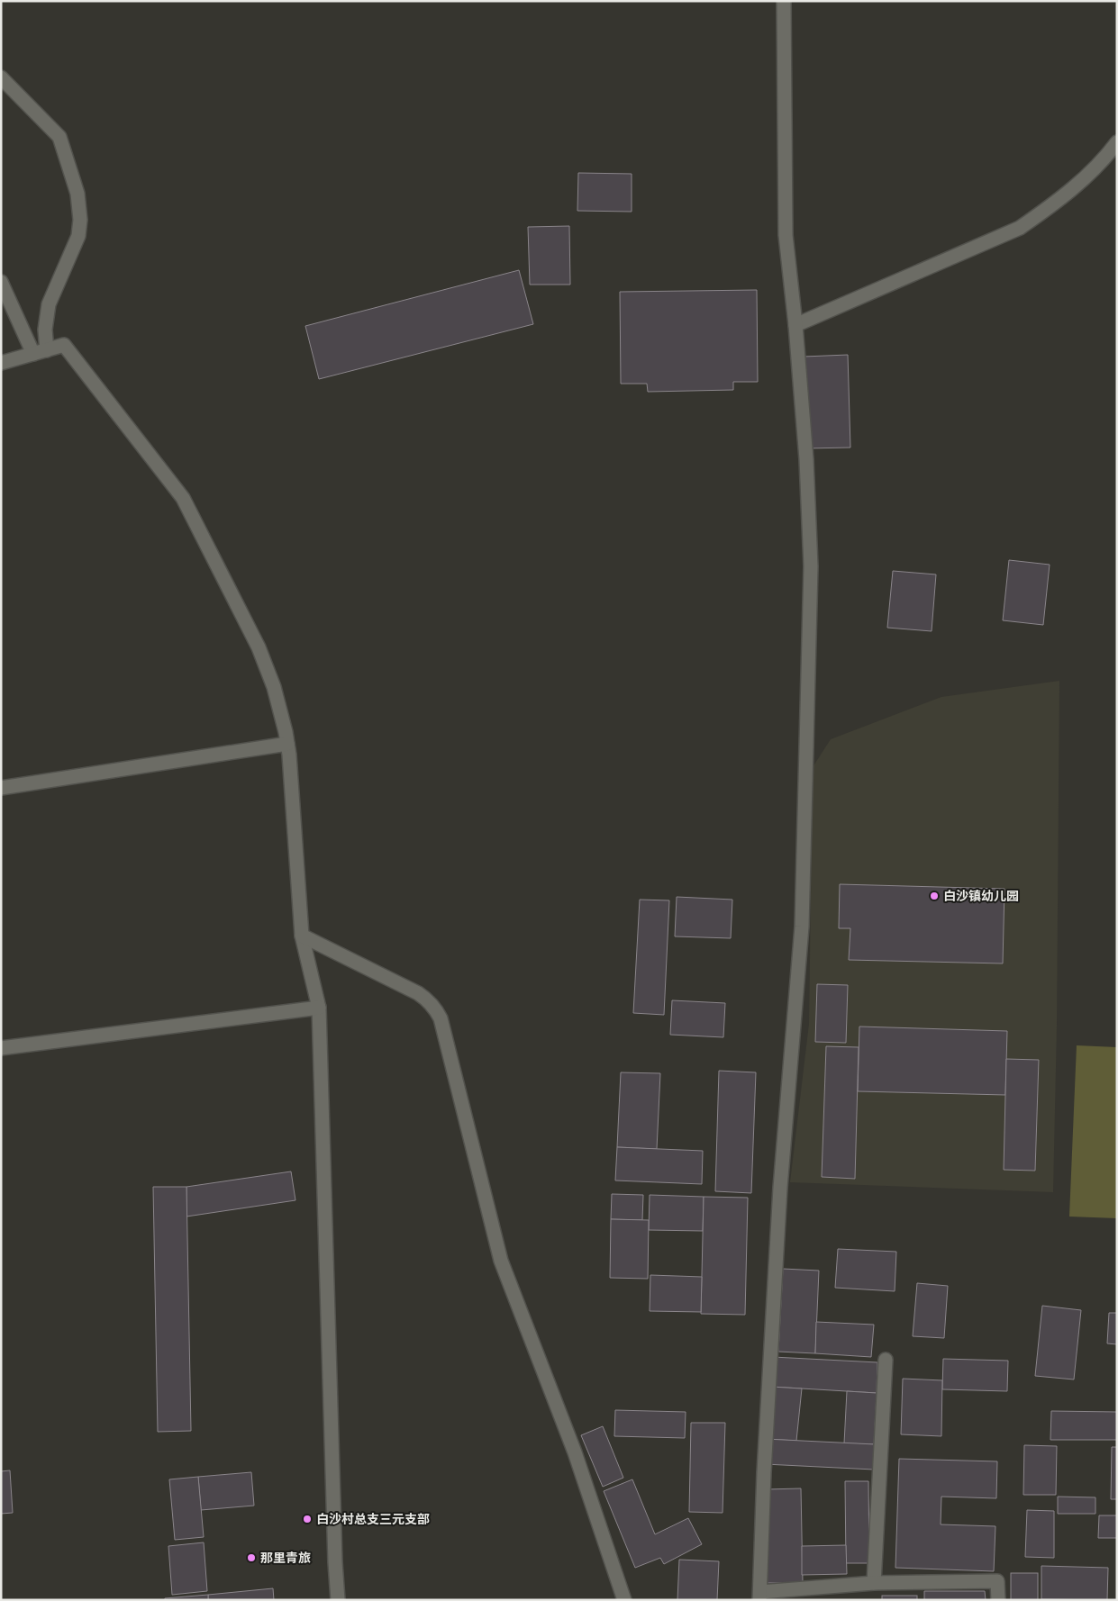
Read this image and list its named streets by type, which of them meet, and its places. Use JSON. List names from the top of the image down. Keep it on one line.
{"places":["白沙镇幼儿园","白沙村总支三元支部","那里青旅"]}
